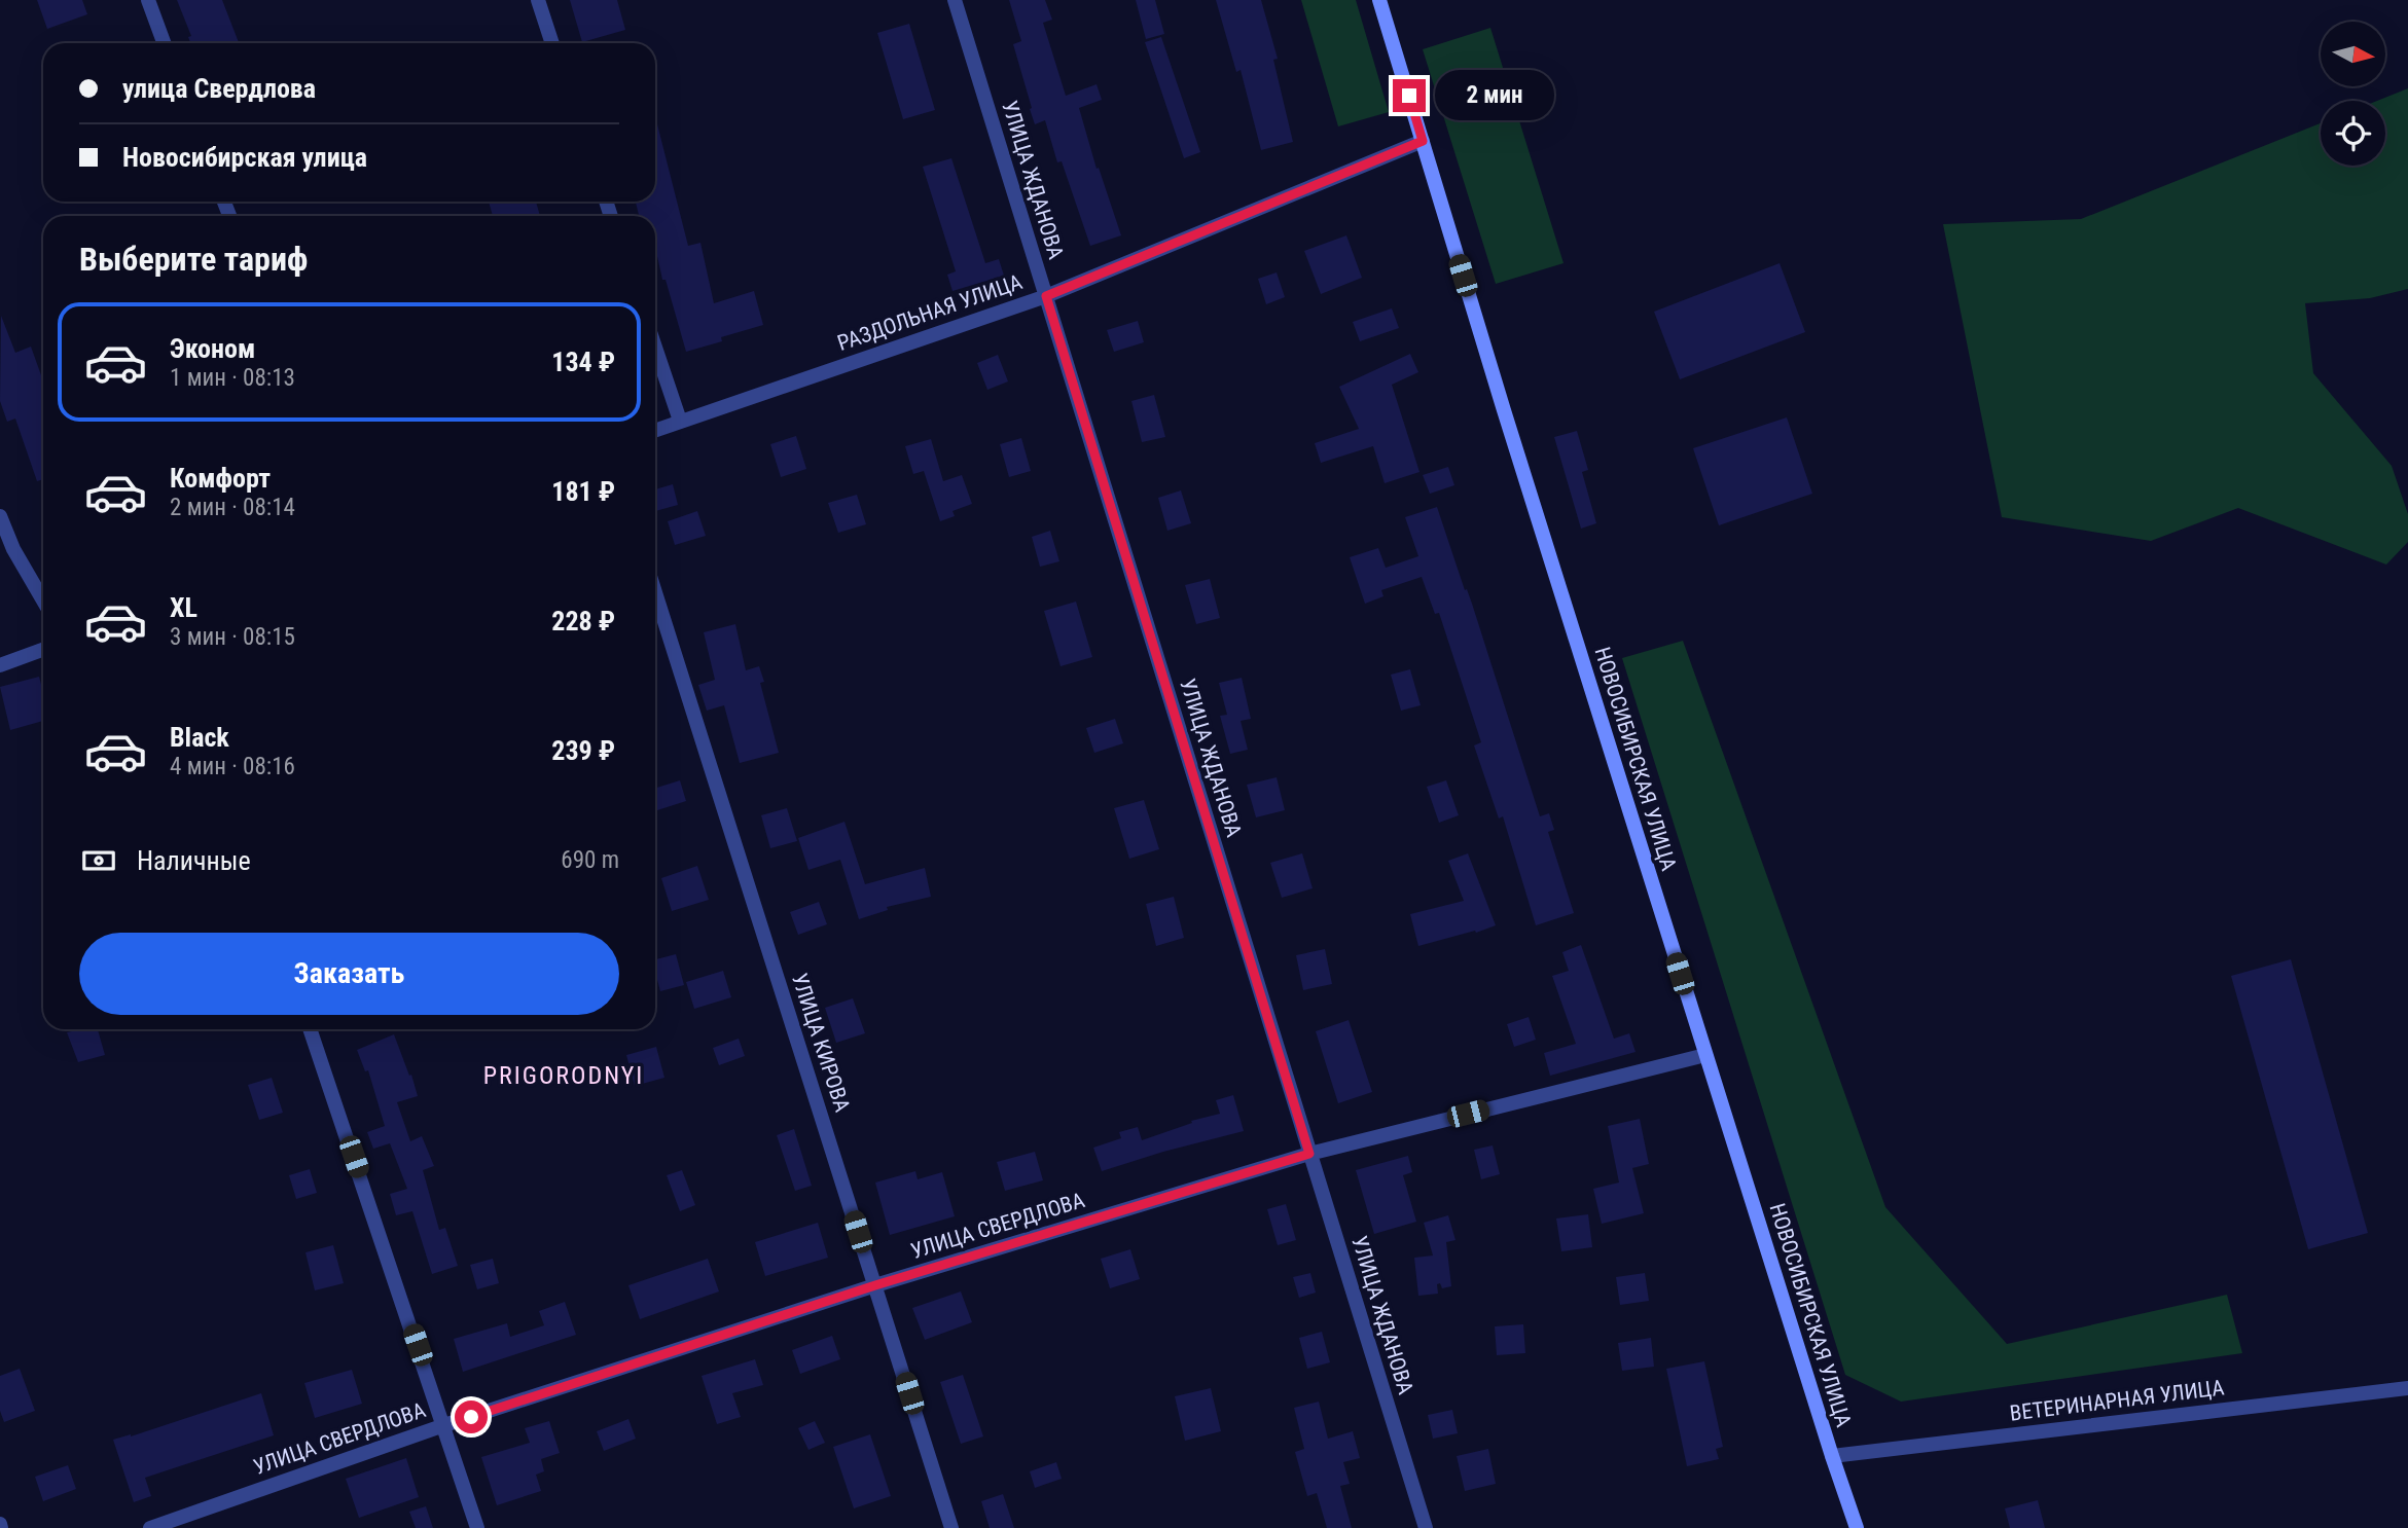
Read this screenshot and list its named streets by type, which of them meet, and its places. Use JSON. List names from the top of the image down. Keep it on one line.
{"streets":{"street":["УЛИЦА ЖДАНОВА","РАЗДОЛЬНАЯ УЛИЦА","НОВОСИБИРСКАЯ УЛИЦА","УЛИЦА КИРОВА","УЛИЦА СВЕРДЛОВА","ВЕТЕРИНАРНАЯ УЛИЦА"]},"crossings":[["УЛИЦА ЖДАНОВА","РАЗДОЛЬНАЯ УЛИЦА"],["УЛИЦА ЖДАНОВА","УЛИЦА СВЕРДЛОВА"],["РАЗДОЛЬНАЯ УЛИЦА","НОВОСИБИРСКАЯ УЛИЦА"],["НОВОСИБИРСКАЯ УЛИЦА","УЛИЦА СВЕРДЛОВА"],["НОВОСИБИРСКАЯ УЛИЦА","ВЕТЕРИНАРНАЯ УЛИЦА"],["УЛИЦА КИРОВА","УЛИЦА СВЕРДЛОВА"]],"districts":["PRIGORODNYI"],"north":"right","page":{"banner":["улица Свердлова","Новосибирская улица"],"bubble":"2 мин","heading":"Выберите тариф","list":[{"name":"Эконом","note":"1 мин · 08:13","value":"134 ₽"},{"name":"Комфорт","note":"2 мин · 08:14","value":"181 ₽"},{"name":"XL","note":"3 мин · 08:15","value":"228 ₽"},{"name":"Black","note":"4 мин · 08:16","value":"239 ₽"}],"pay":["Наличные","690 m"],"buttons":"Заказать"}}
